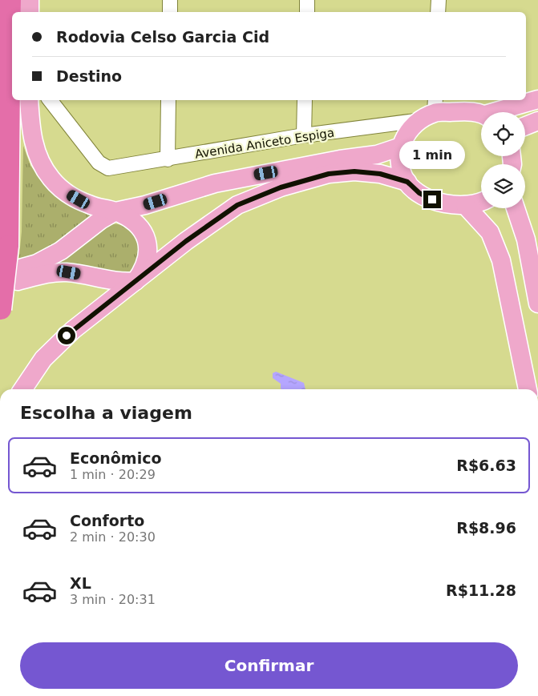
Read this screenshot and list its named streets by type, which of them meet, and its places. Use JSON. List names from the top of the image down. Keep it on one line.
{"streets":{"street":["Avenida Aniceto Espiga"]},"page":{"banner":["Rodovia Celso Garcia Cid","Destino"],"bubble":"1 min","heading":"Escolha a viagem","list":[{"name":"Econômico","note":"1 min · 20:29","value":"R$6.63"},{"name":"Conforto","note":"2 min · 20:30","value":"R$8.96"},{"name":"XL","note":"3 min · 20:31","value":"R$11.28"}],"buttons":"Confirmar"}}
